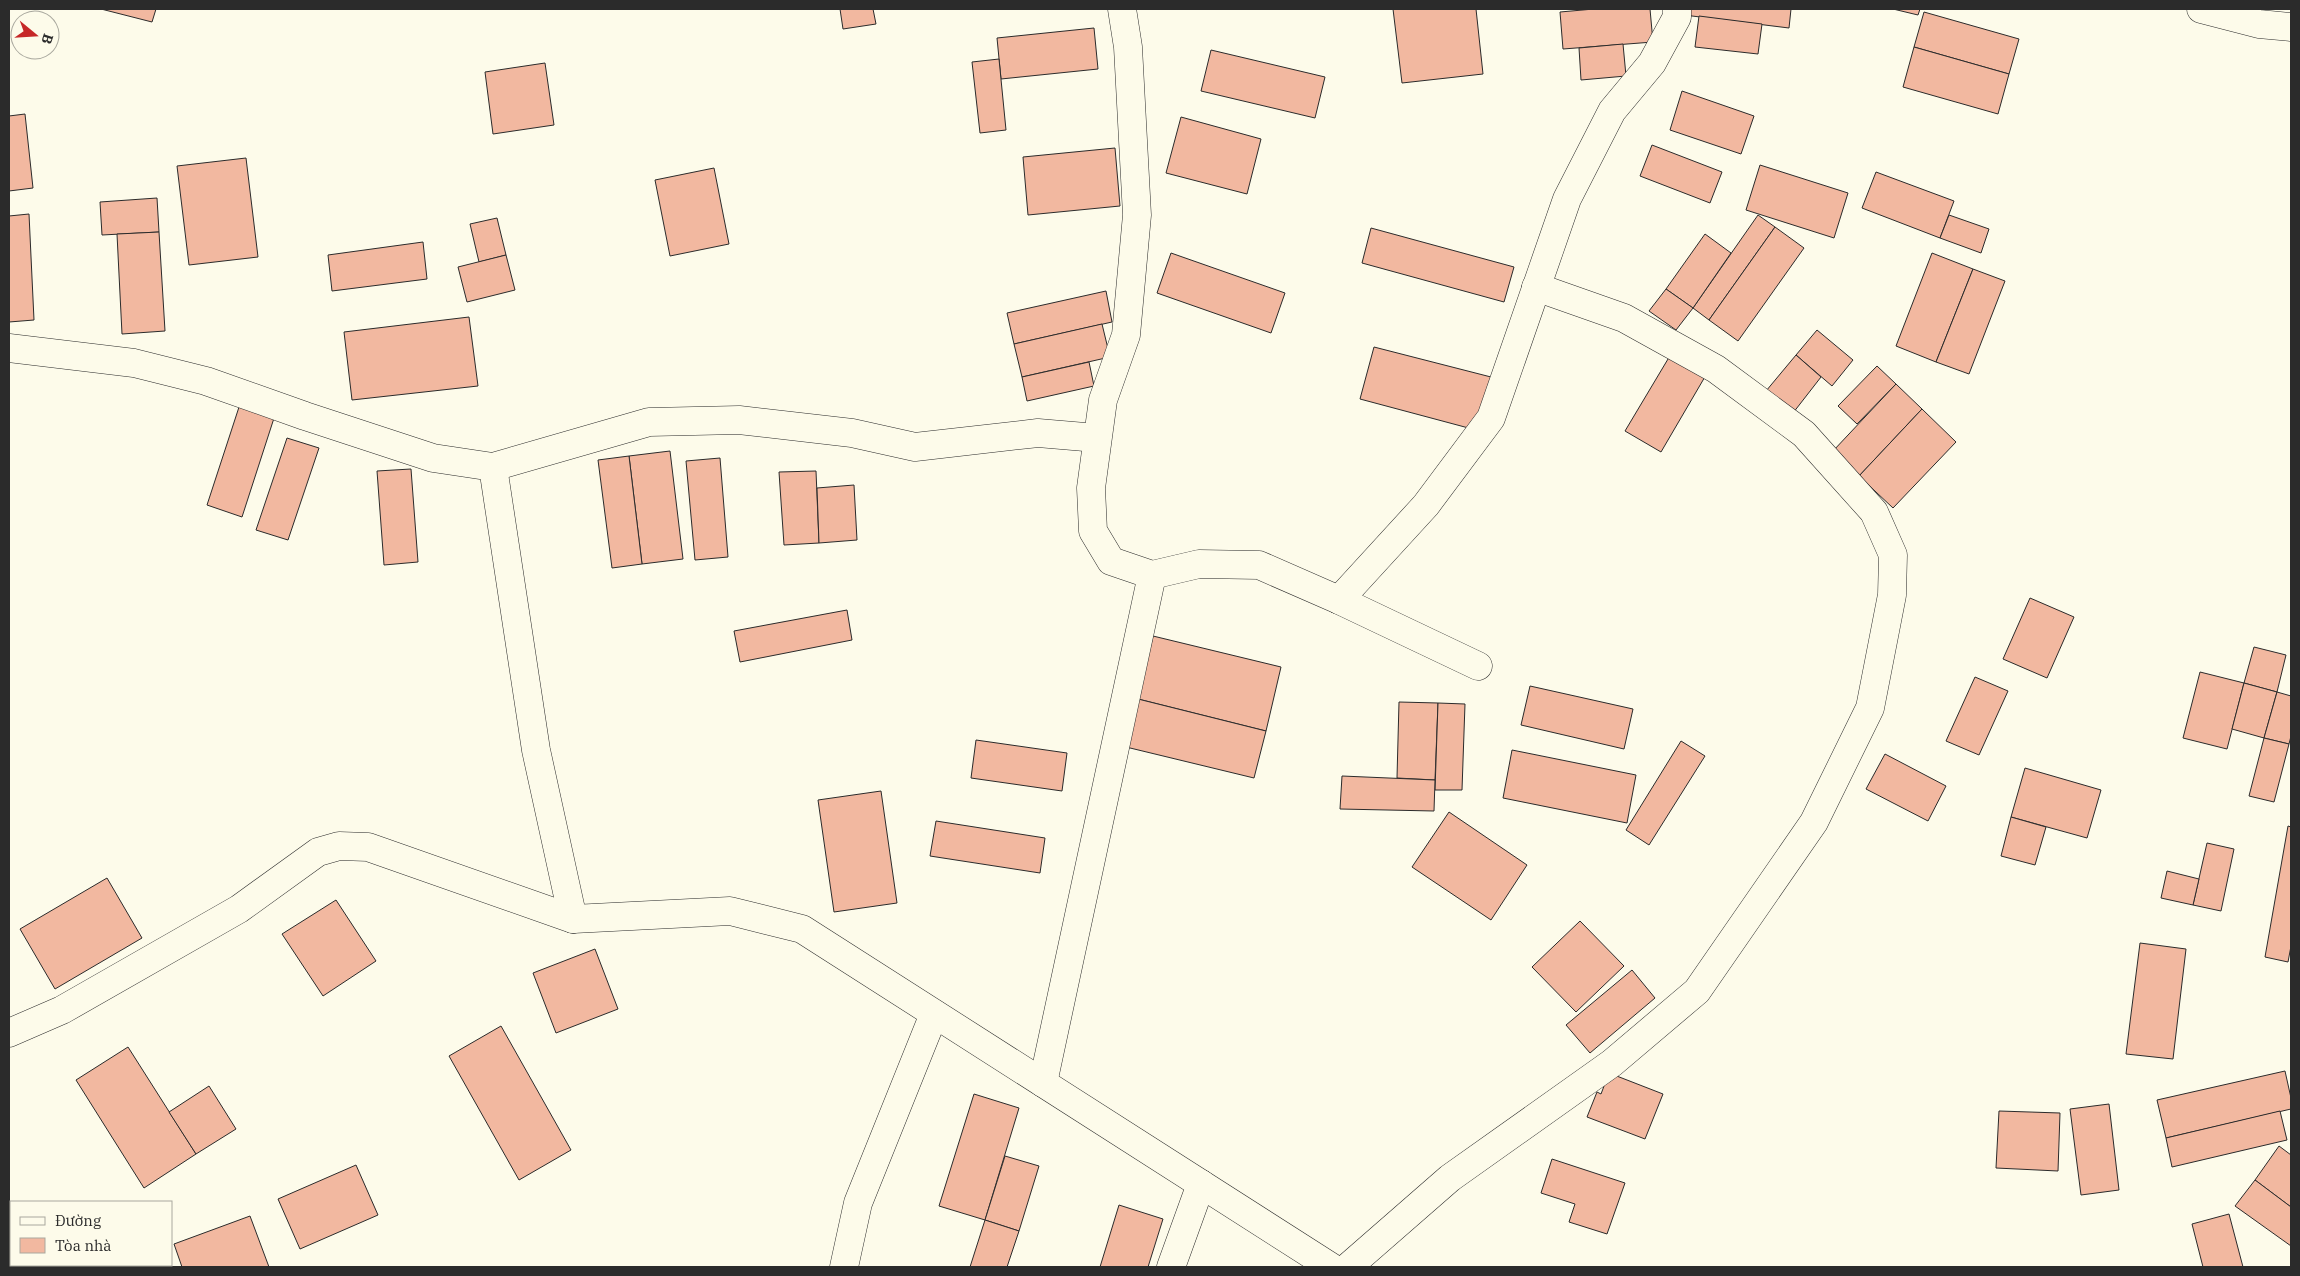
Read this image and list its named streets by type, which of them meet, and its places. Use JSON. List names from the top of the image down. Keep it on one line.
{"legend":["Đường","Tòa nhà"],"north":"right"}
